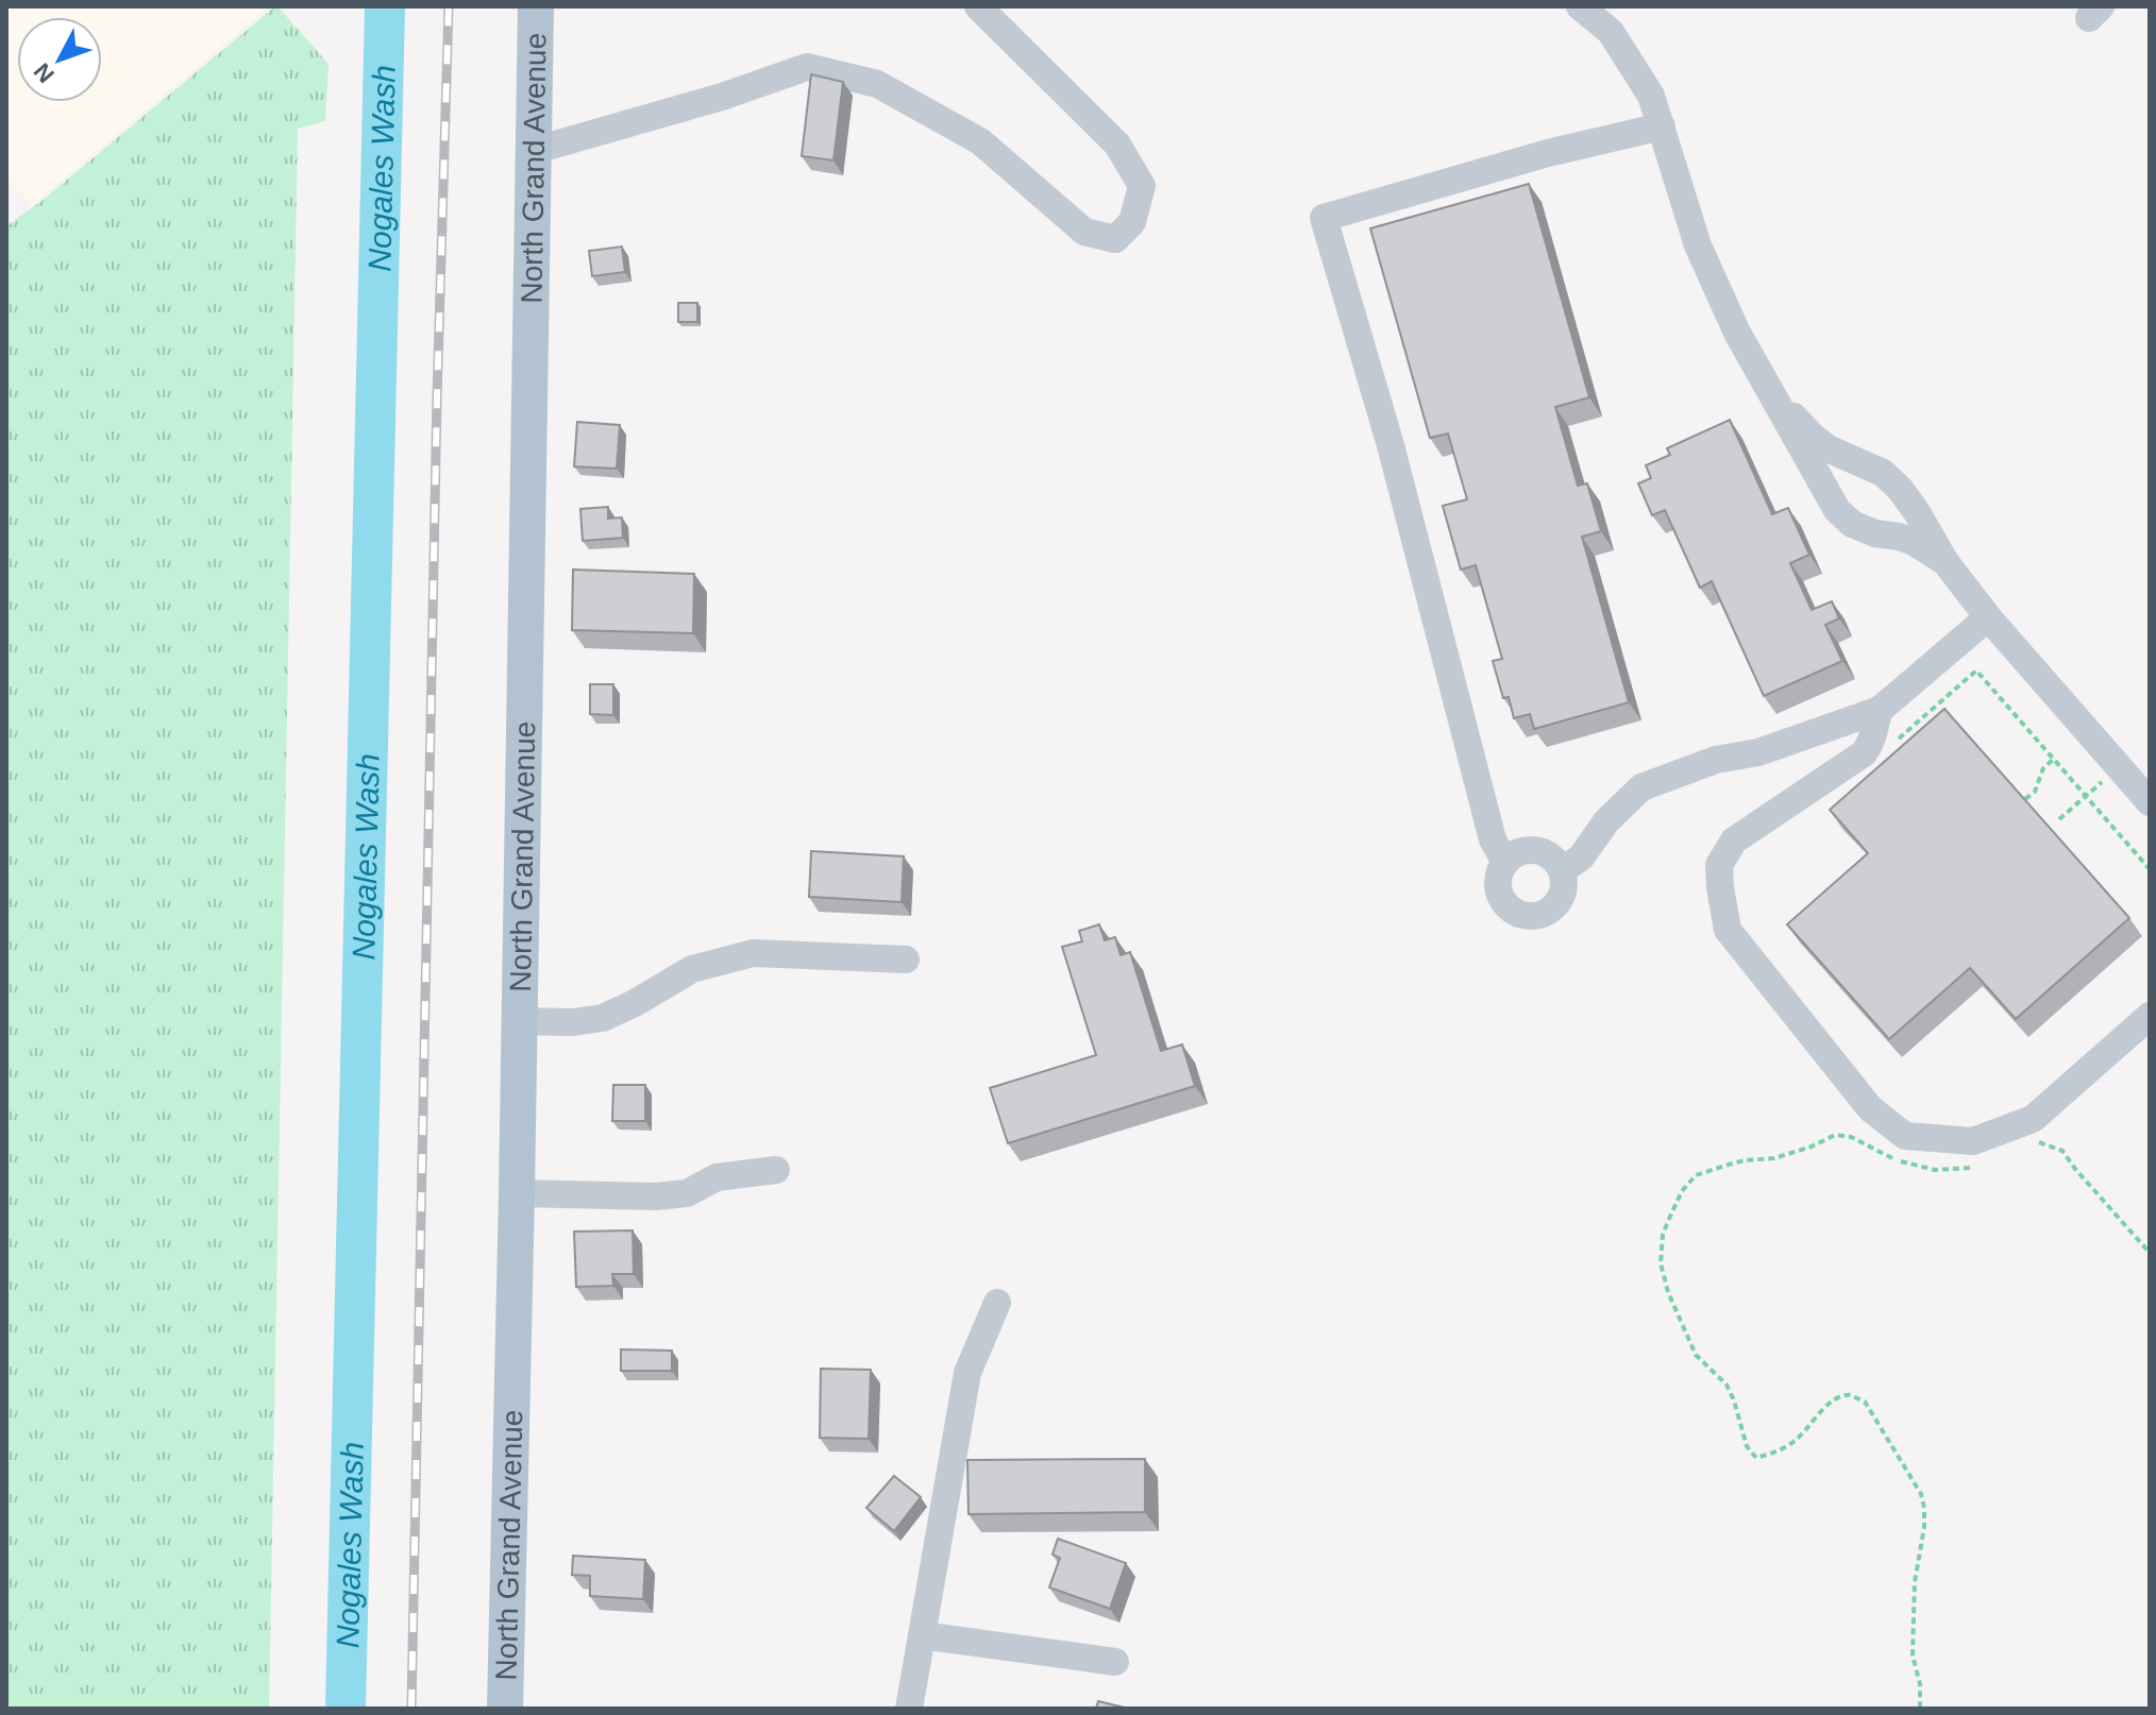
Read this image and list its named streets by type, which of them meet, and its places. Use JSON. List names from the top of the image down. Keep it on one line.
{"streets":{"main road":["North Grand Avenue"]},"water":["Nogales Wash"],"north":"bottom left"}
